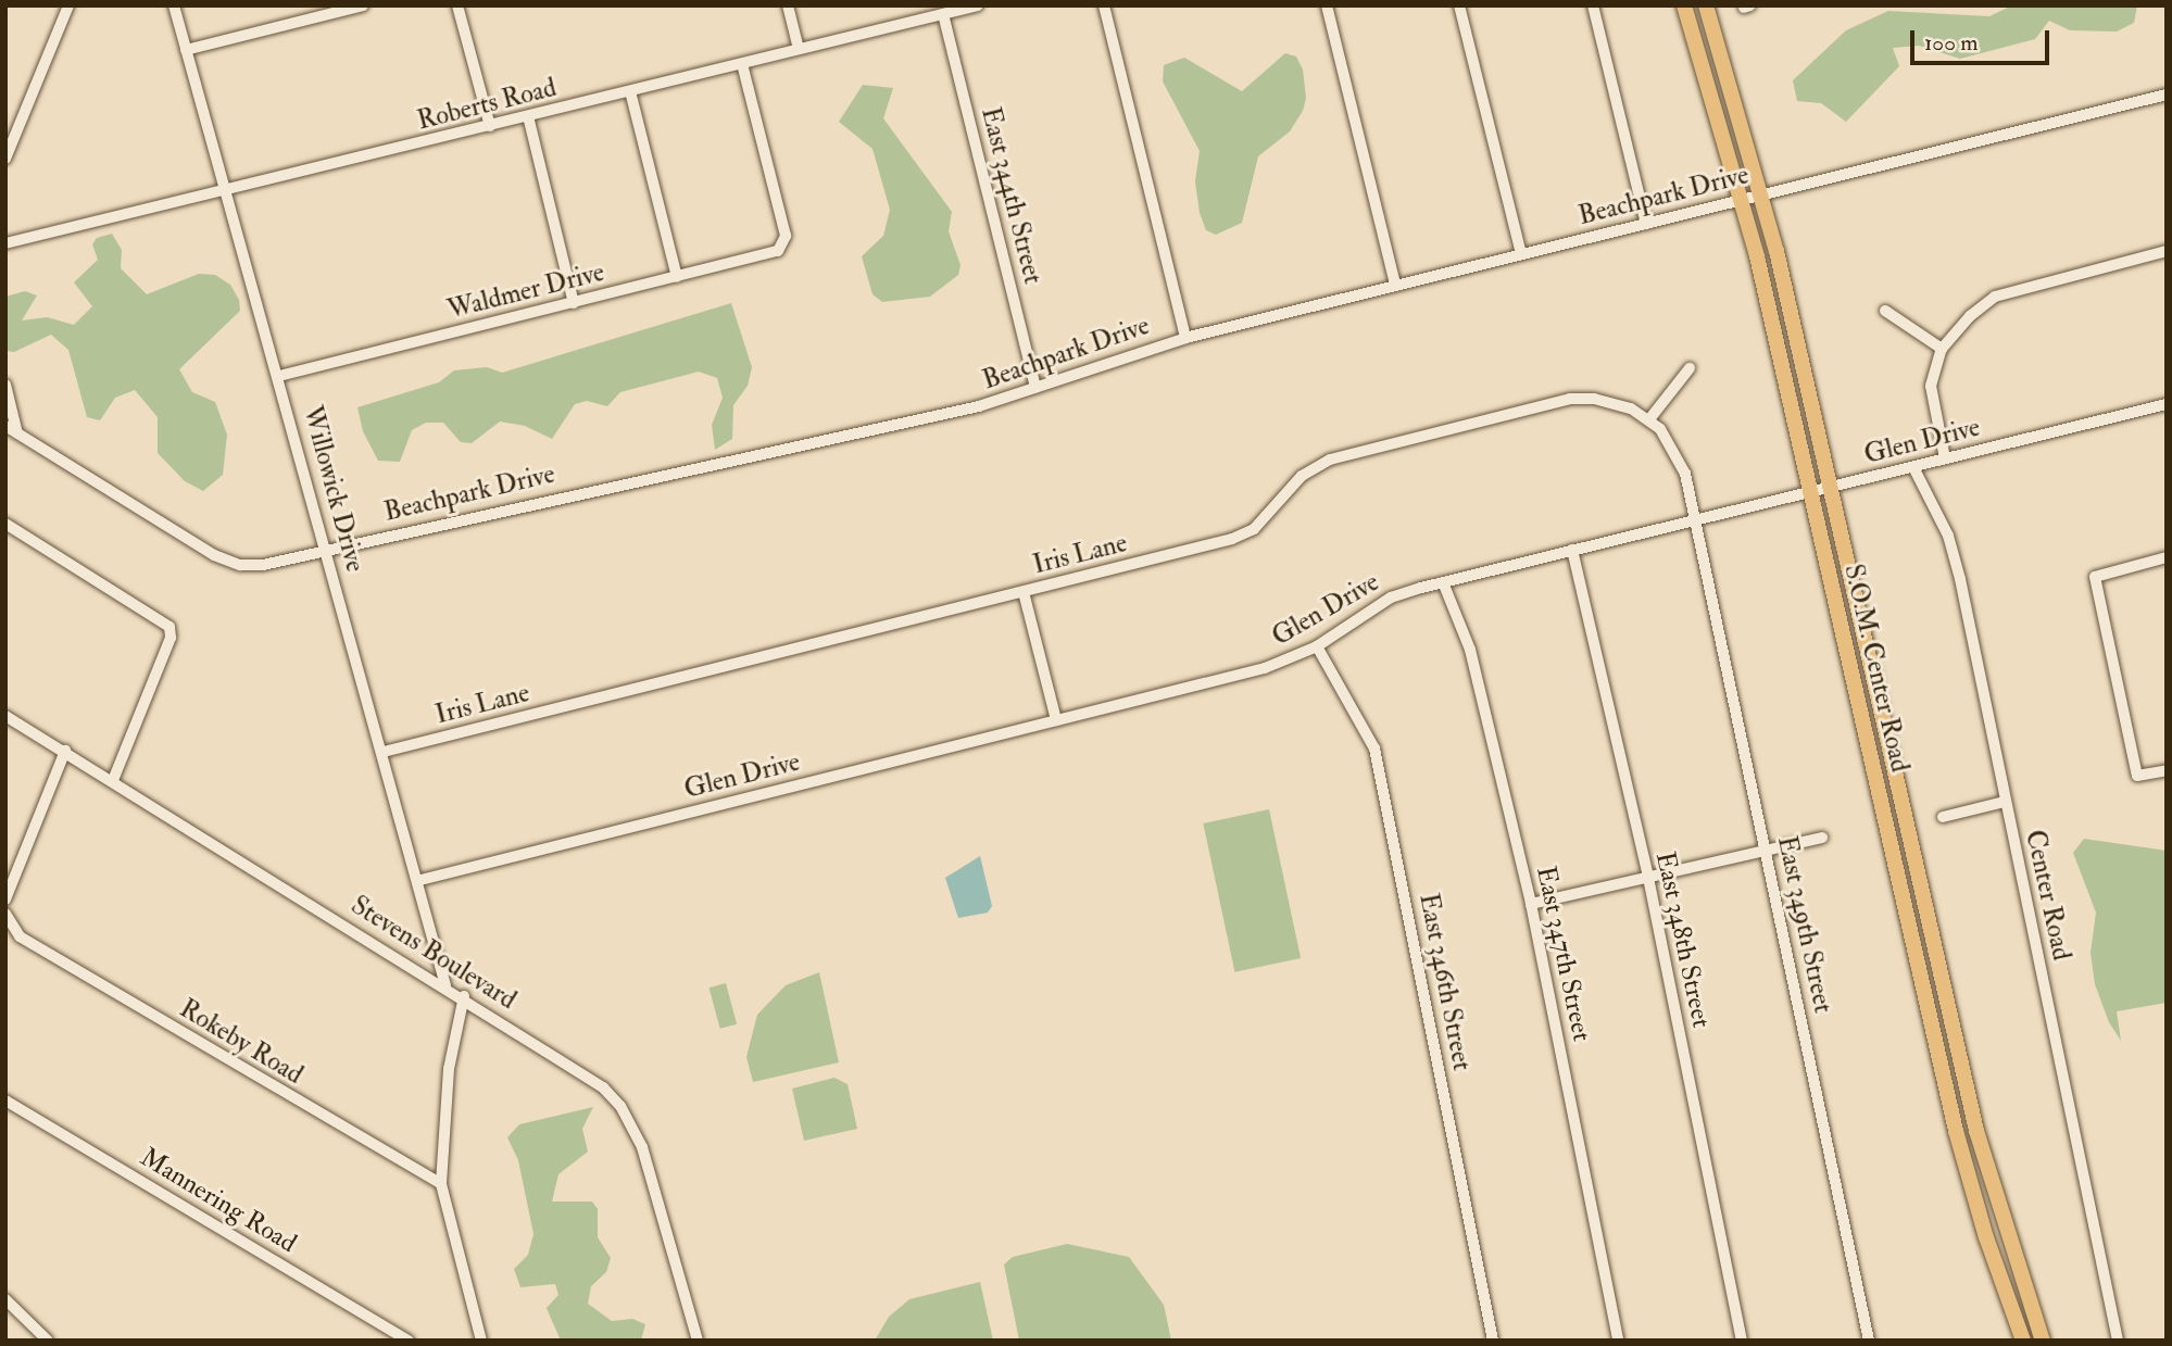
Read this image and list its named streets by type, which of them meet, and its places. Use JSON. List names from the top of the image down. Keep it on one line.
{"streets":{"main road":["S.O.M. Center Road"],"street":["Roberts Road","East 344th Street","Beachpark Drive","Waldmer Drive","Glen Drive","Willowick Drive","Iris Lane","Center Road","East 349th Street","East 348th Street","Stevens Boulevard","East 347th Street","East 346th Street","Rokeby Road","Mannering Road"]},"crossings":[["Roberts Road","East 344th Street"],["Roberts Road","Waldmer Drive"],["Roberts Road","Willowick Drive"],["East 344th Street","Beachpark Drive"],["Beachpark Drive","Willowick Drive"],["Beachpark Drive","S.O.M. Center Road"],["Waldmer Drive","Willowick Drive"],["Glen Drive","Willowick Drive"],["Glen Drive","Iris Lane"],["Glen Drive","S.O.M. Center Road"],["Glen Drive","Center Road"],["Glen Drive","East 349th Street"],["Glen Drive","East 348th Street"],["Glen Drive","East 347th Street"],["Glen Drive","East 346th Street"],["Willowick Drive","Iris Lane"],["Willowick Drive","Stevens Boulevard"],["Iris Lane","East 349th Street"]],"scale_bar":"100 m"}
